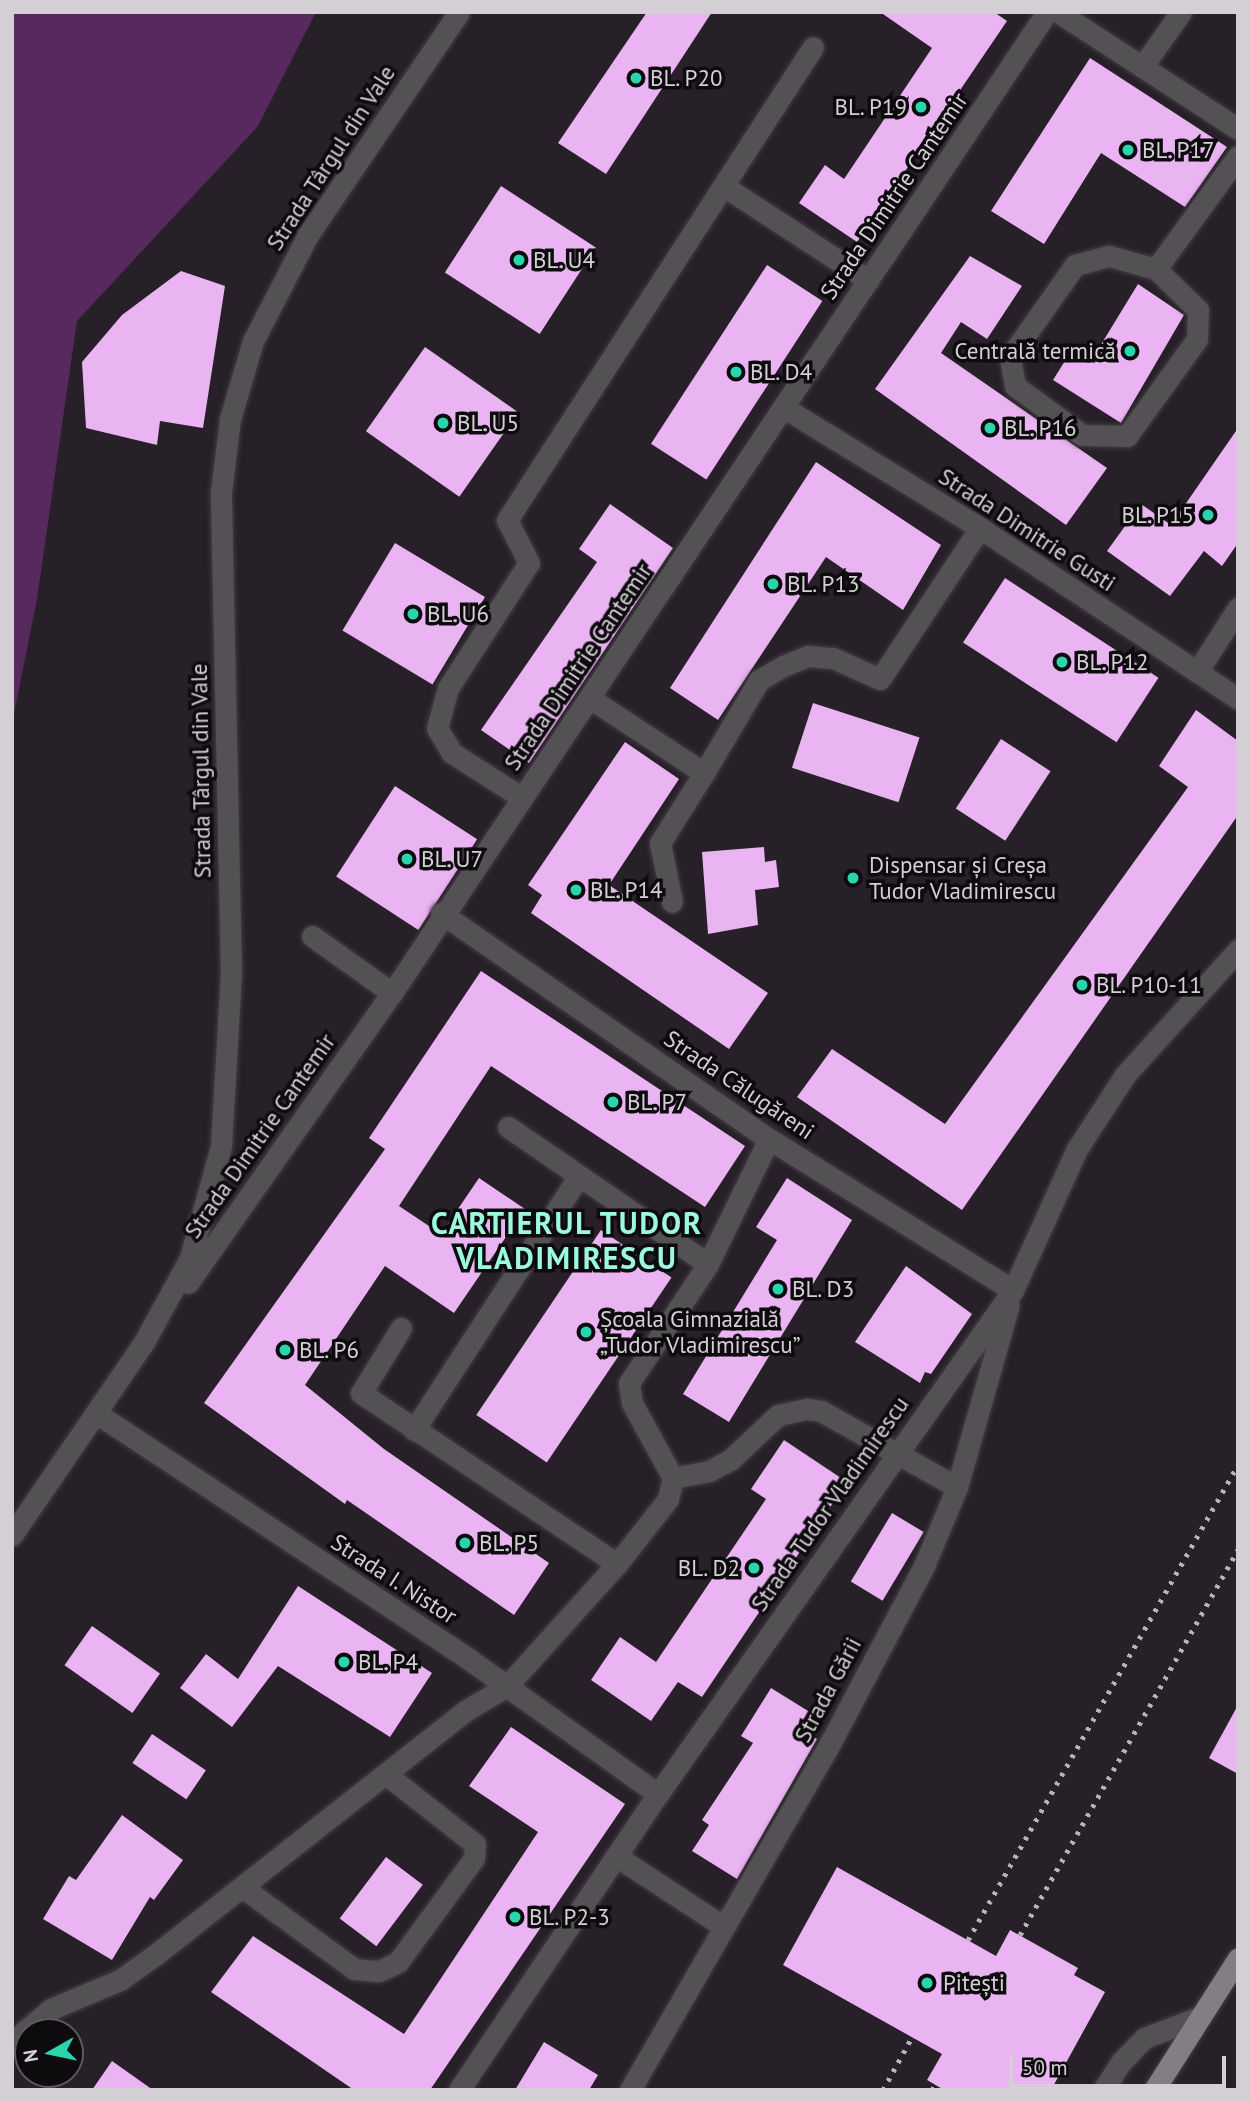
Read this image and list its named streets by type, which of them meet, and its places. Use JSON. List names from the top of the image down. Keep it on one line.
{"streets":{"street":["Strada Târgul din Vale","Strada Dimitrie Cantemir","Strada Dimitrie Gusti","Strada Călugăreni","Strada Tudor Vladimirescu","Strada I. Nistor","Strada Gării"]},"crossings":[["Strada Târgul din Vale","Strada Dimitrie Cantemir"],["Strada Târgul din Vale","Strada I. Nistor"],["Strada Dimitrie Cantemir","Strada Dimitrie Gusti"],["Strada Dimitrie Cantemir","Strada Călugăreni"],["Strada Călugăreni","Strada Tudor Vladimirescu"],["Strada Călugăreni","Strada Gării"],["Strada Tudor Vladimirescu","Strada I. Nistor"],["Strada Tudor Vladimirescu","Strada Gării"]],"districts":["CARTIERUL TUDOR VLADIMIRESCU"],"places":["BL. P20","BL. P19","BL. P17","BL. U4","Centrală termică","BL. D4","BL. U5","BL. P16","BL. P15","BL. P13","BL. U6","BL. P12","BL. U7","Dispensar și Creșa Tudor Vladimirescu","BL. P14","BL. P10-11","BL. P7","BL. D3","Școala Gimnazială „Tudor Vladimirescu”","BL. P6","BL. P5","BL. D2","BL. P4","BL. P2-3","Pitești"],"scale_bar":"50 m","north":"left"}
